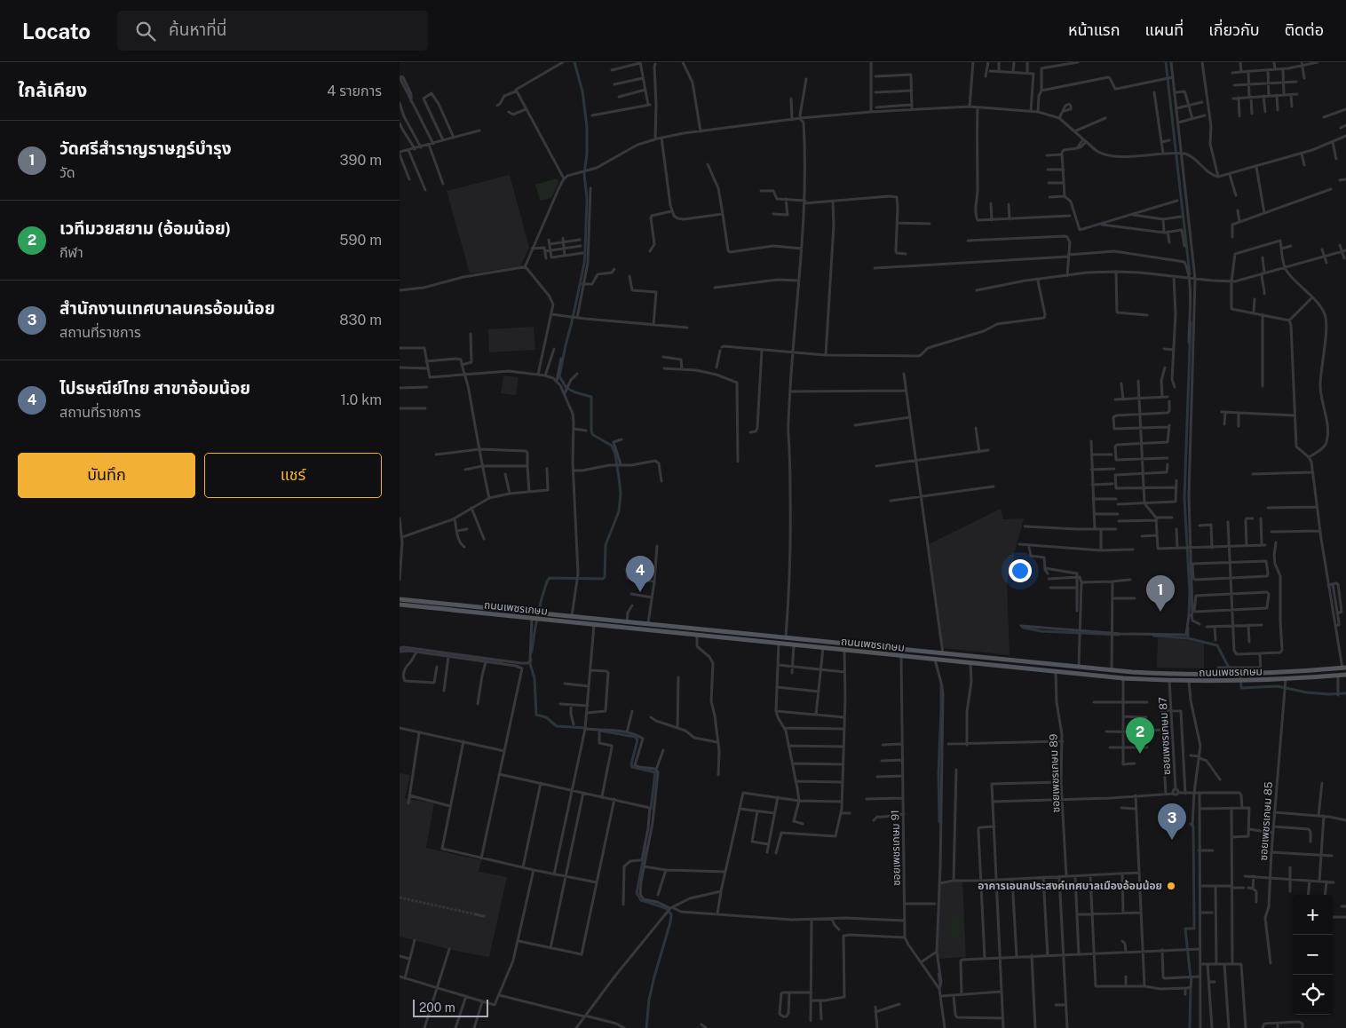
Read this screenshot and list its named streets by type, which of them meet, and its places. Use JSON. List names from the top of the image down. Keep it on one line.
{"streets":{"main road":["ถนนเพชรเกษม"],"street":["ซอยเพชรเกษม 87","ซอยเพชรเกษม 89","ซอยเพชรเกษม 85","ซอยเพชรเกษม 91"]},"crossings":[["ถนนเพชรเกษม","ซอยเพชรเกษม 87"],["ถนนเพชรเกษม","ซอยเพชรเกษม 89"],["ถนนเพชรเกษม","ซอยเพชรเกษม 85"],["ถนนเพชรเกษม","ซอยเพชรเกษม 91"]],"places":["อาคารเอนกประสงค์เทศบาลเมืองอ้อมน้อย"],"scale_bar":"200 m","page":{"header":"Locato","search":"ค้นหาที่นี่","nav":["หน้าแรก","แผนที่","เกี่ยวกับ","ติดต่อ"],"heading":["ใกล้เคียง","4 รายการ"],"list":[{"mark":"1","name":"วัดศรีสําราญราษฎร์บํารุง","note":"วัด","value":"390 m"},{"mark":"2","name":"เวทีมวยสยาม (อ้อมน้อย)","note":"กีฬา","value":"590 m"},{"mark":"3","name":"สำนักงานเทศบาลนครอ้อมน้อย","note":"สถานที่ราชการ","value":"830 m"},{"mark":"4","name":"ไปรษณีย์ไทย สาขาอ้อมน้อย","note":"สถานที่ราชการ","value":"1.0 km"}],"buttons":["บันทึก","แชร์"],"pins":["4","1","2","3"],"map_buttons":["+","−"],"scale":"200 m"}}
